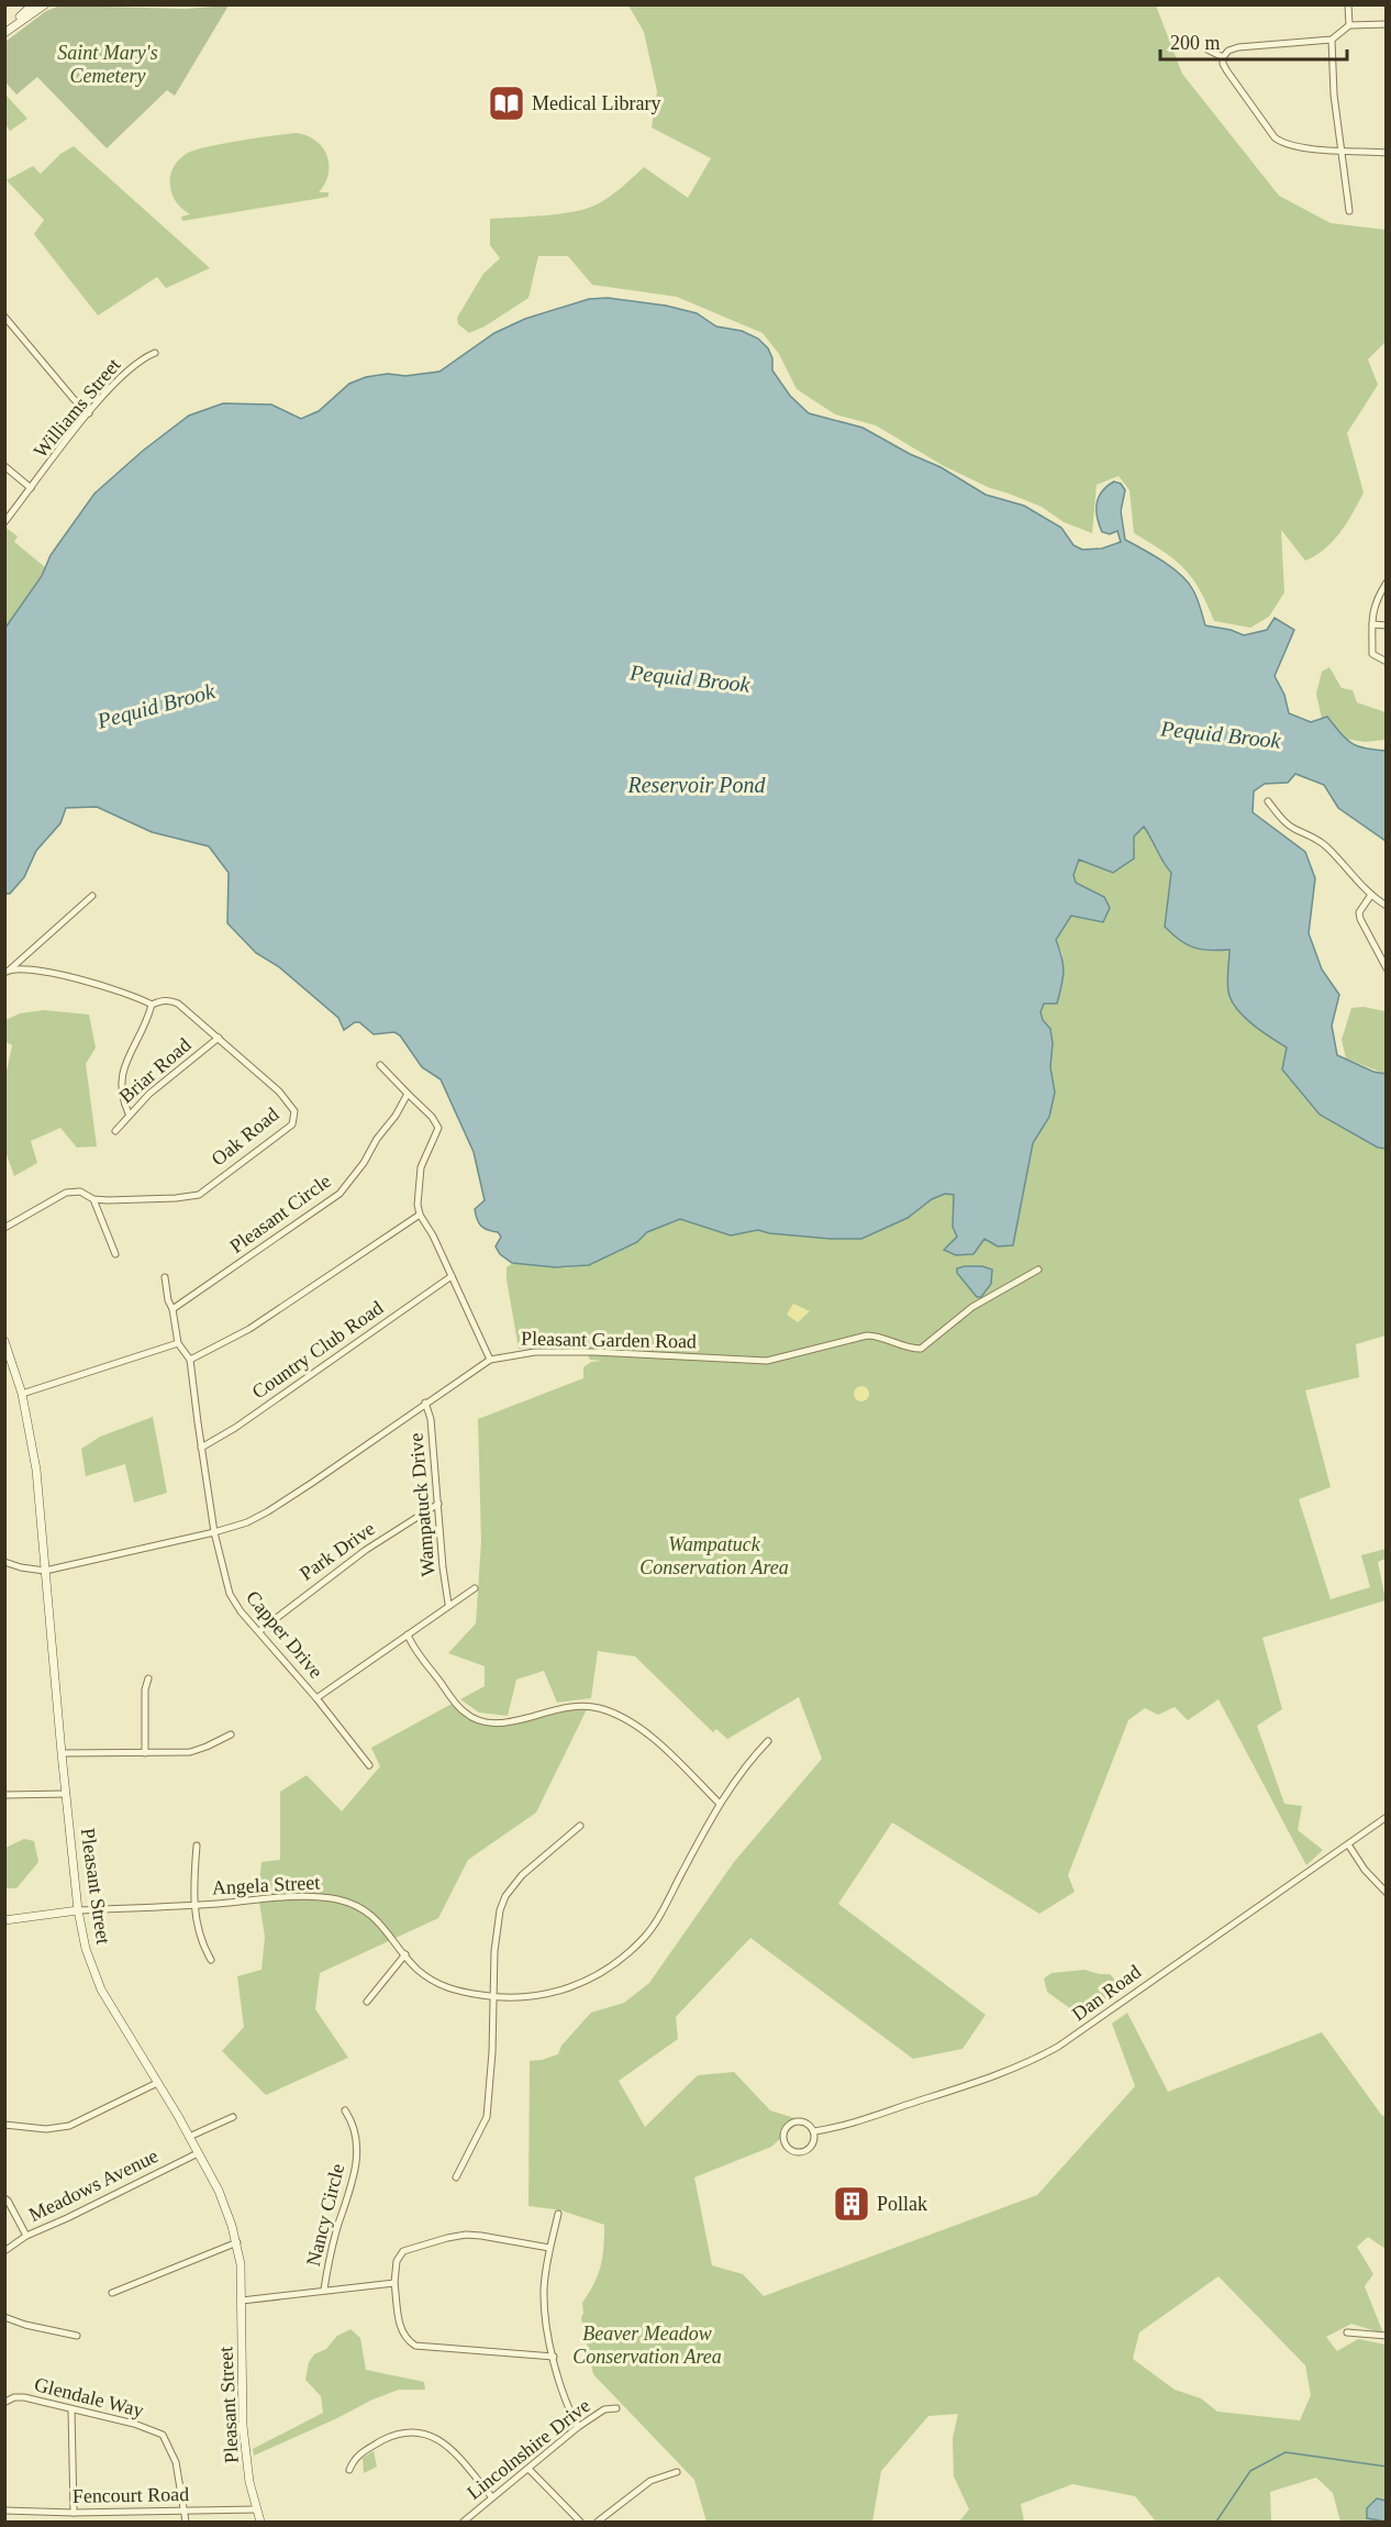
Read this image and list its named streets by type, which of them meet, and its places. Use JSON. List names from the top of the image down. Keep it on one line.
{"streets":{"main road":["Pleasant Street"],"street":["Williams Street","Briar Road","Oak Road","Pleasant Circle","Pleasant Garden Road","Country Club Road","Wampatuck Drive","Park Drive","Capper Drive","Angela Street","Dan Road","Meadows Avenue","Nancy Circle","Glendale Way","Lincolnshire Drive","Fencourt Road"]},"crossings":[["Briar Road","Oak Road"],["Pleasant Garden Road","Wampatuck Drive"],["Pleasant Garden Road","Capper Drive"],["Pleasant Garden Road","Pleasant Street"],["Country Club Road","Capper Drive"],["Wampatuck Drive","Park Drive"],["Park Drive","Capper Drive"],["Angela Street","Pleasant Street"],["Pleasant Street","Meadows Avenue"],["Pleasant Street","Fencourt Road"],["Glendale Way","Fencourt Road"]],"water":["Pequid Brook","Reservoir Pond"],"parks":["Saint Mary's Cemetery","Wampatuck Conservation Area","Beaver Meadow Conservation Area"],"places":{"library":["Medical Library"],"building":["Pollak"]},"scale_bar":"200 m"}
